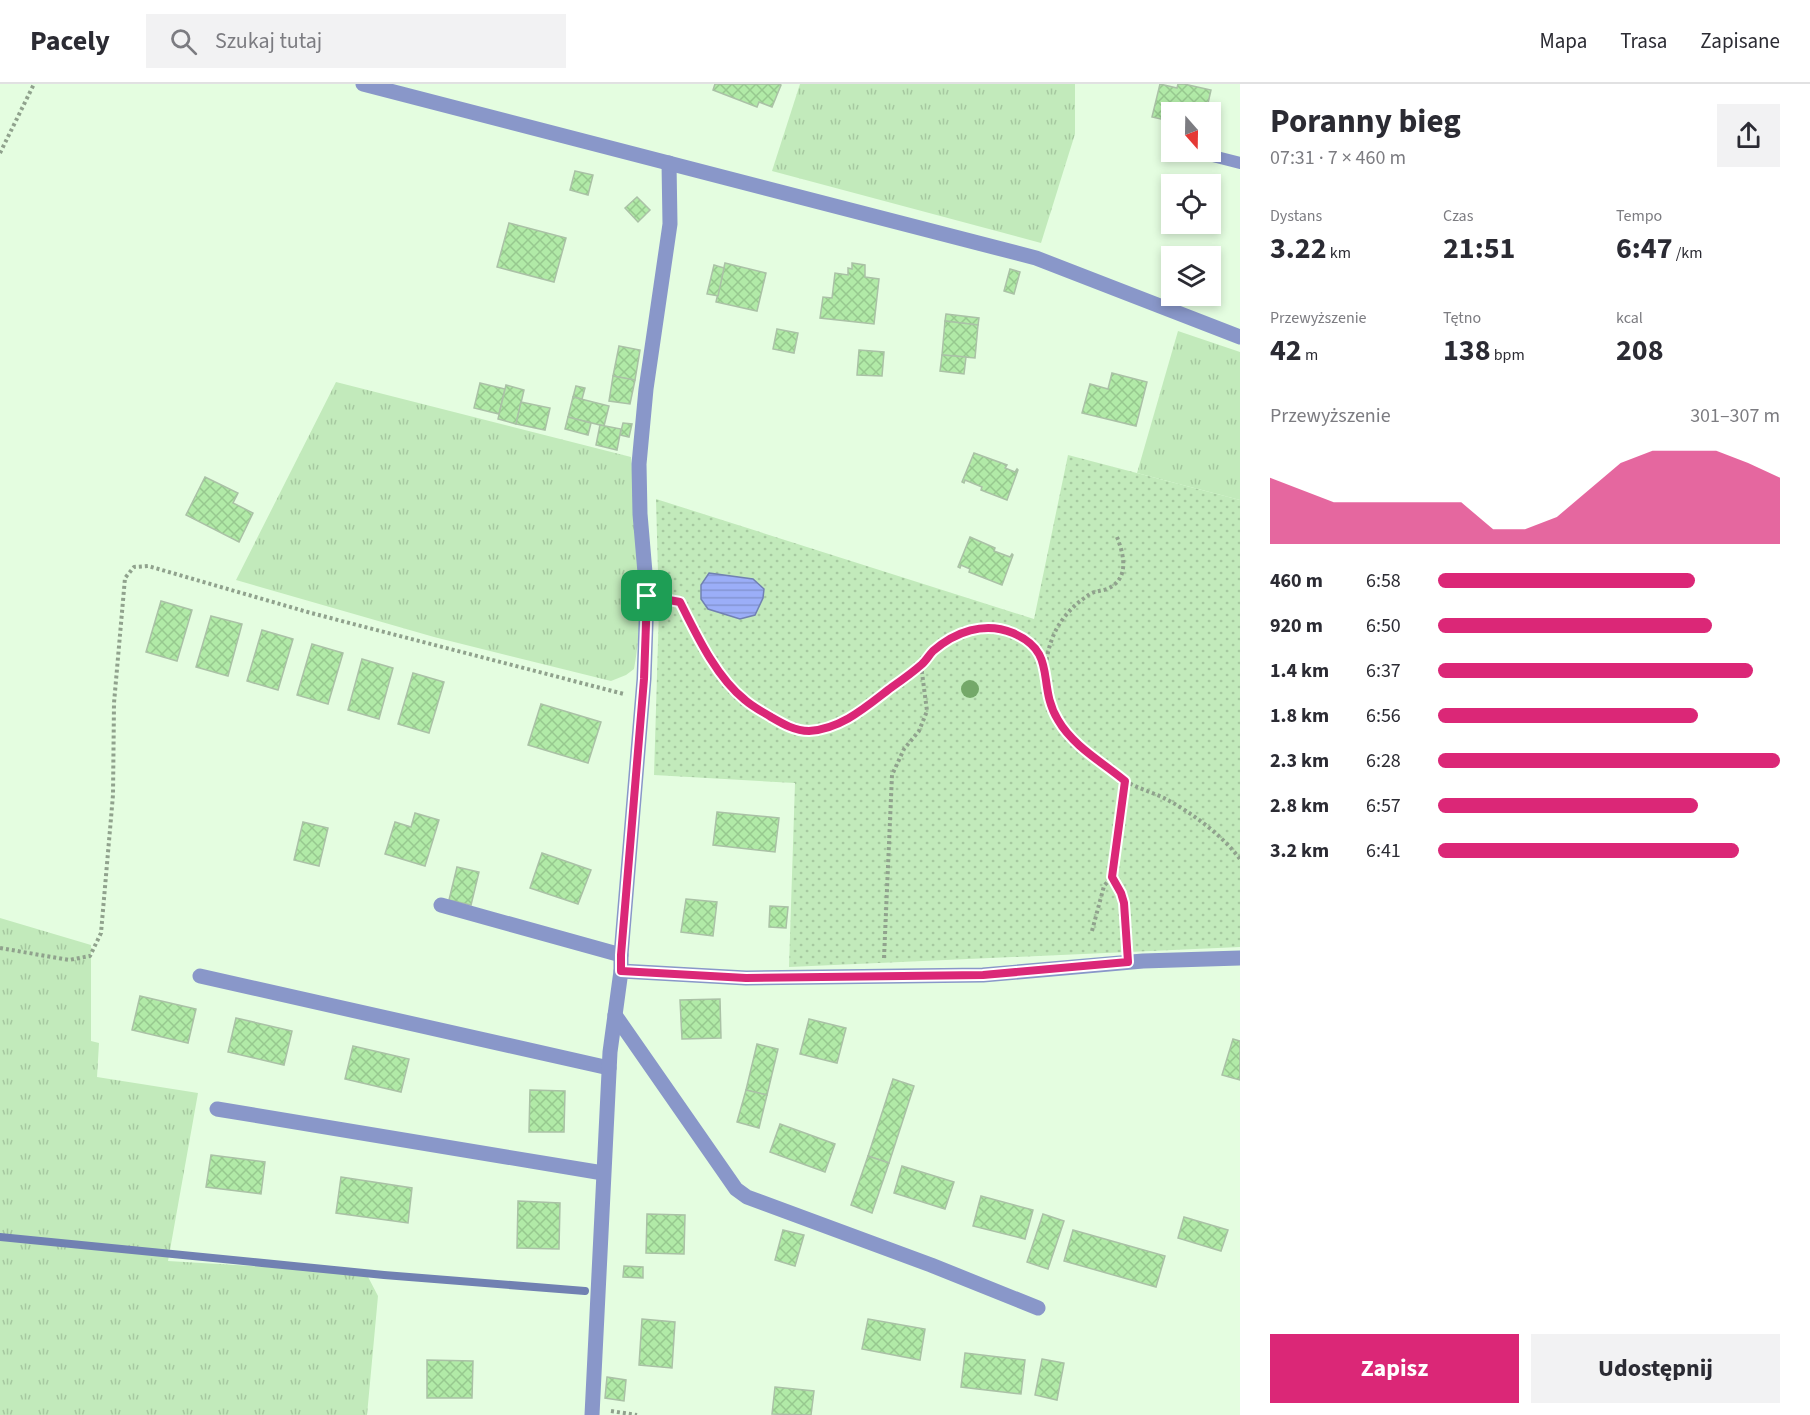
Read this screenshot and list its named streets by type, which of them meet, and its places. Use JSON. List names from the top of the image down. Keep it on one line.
{"north":"bottom","page":{"header":"Pacely","search":"Szukaj tutaj","nav":["Mapa","Trasa","Zapisane"],"heading":["Poranny bieg","07:31 · 7 × 460 m"],"stats":[["Dystans","3.22 km"],["Czas","21:51"],["Tempo","6:47 /km"],["Przewyższenie","42 m"],["Tętno","138 bpm"],["kcal","208"]],"chart":["Przewyższenie","301–307 m"],"list":[{"name":"460 m","note":"6:58"},{"name":"920 m","note":"6:50"},{"name":"1.4 km","note":"6:37"},{"name":"1.8 km","note":"6:56"},{"name":"2.3 km","note":"6:28"},{"name":"2.8 km","note":"6:57"},{"name":"3.2 km","note":"6:41"}],"buttons":["Zapisz","Udostępnij"]}}
